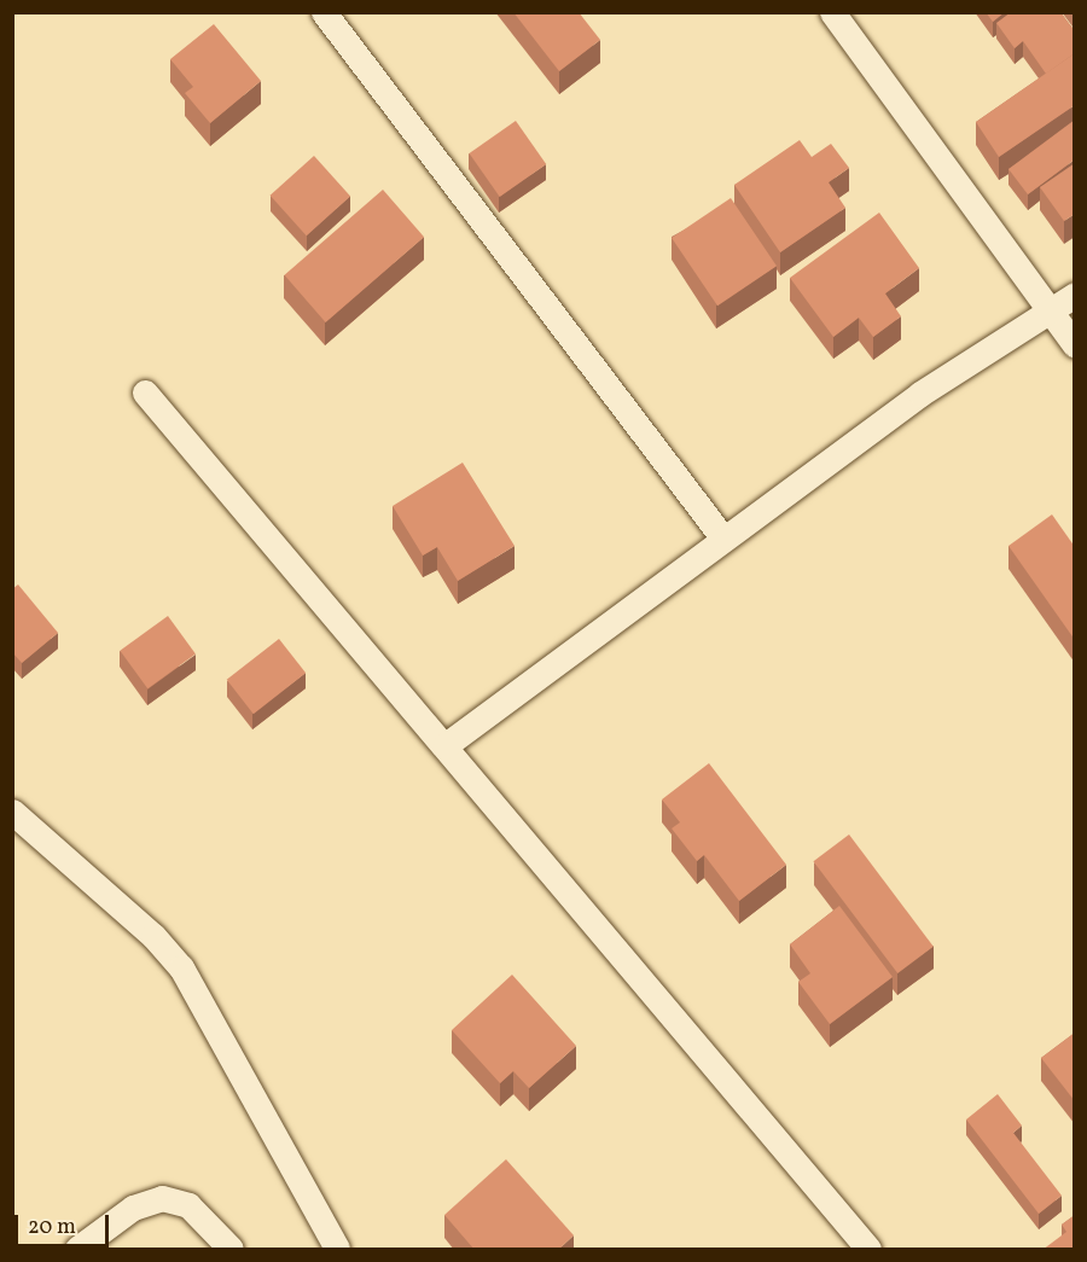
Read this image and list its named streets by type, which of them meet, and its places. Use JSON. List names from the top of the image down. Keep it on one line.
{"scale_bar":"20 m"}
